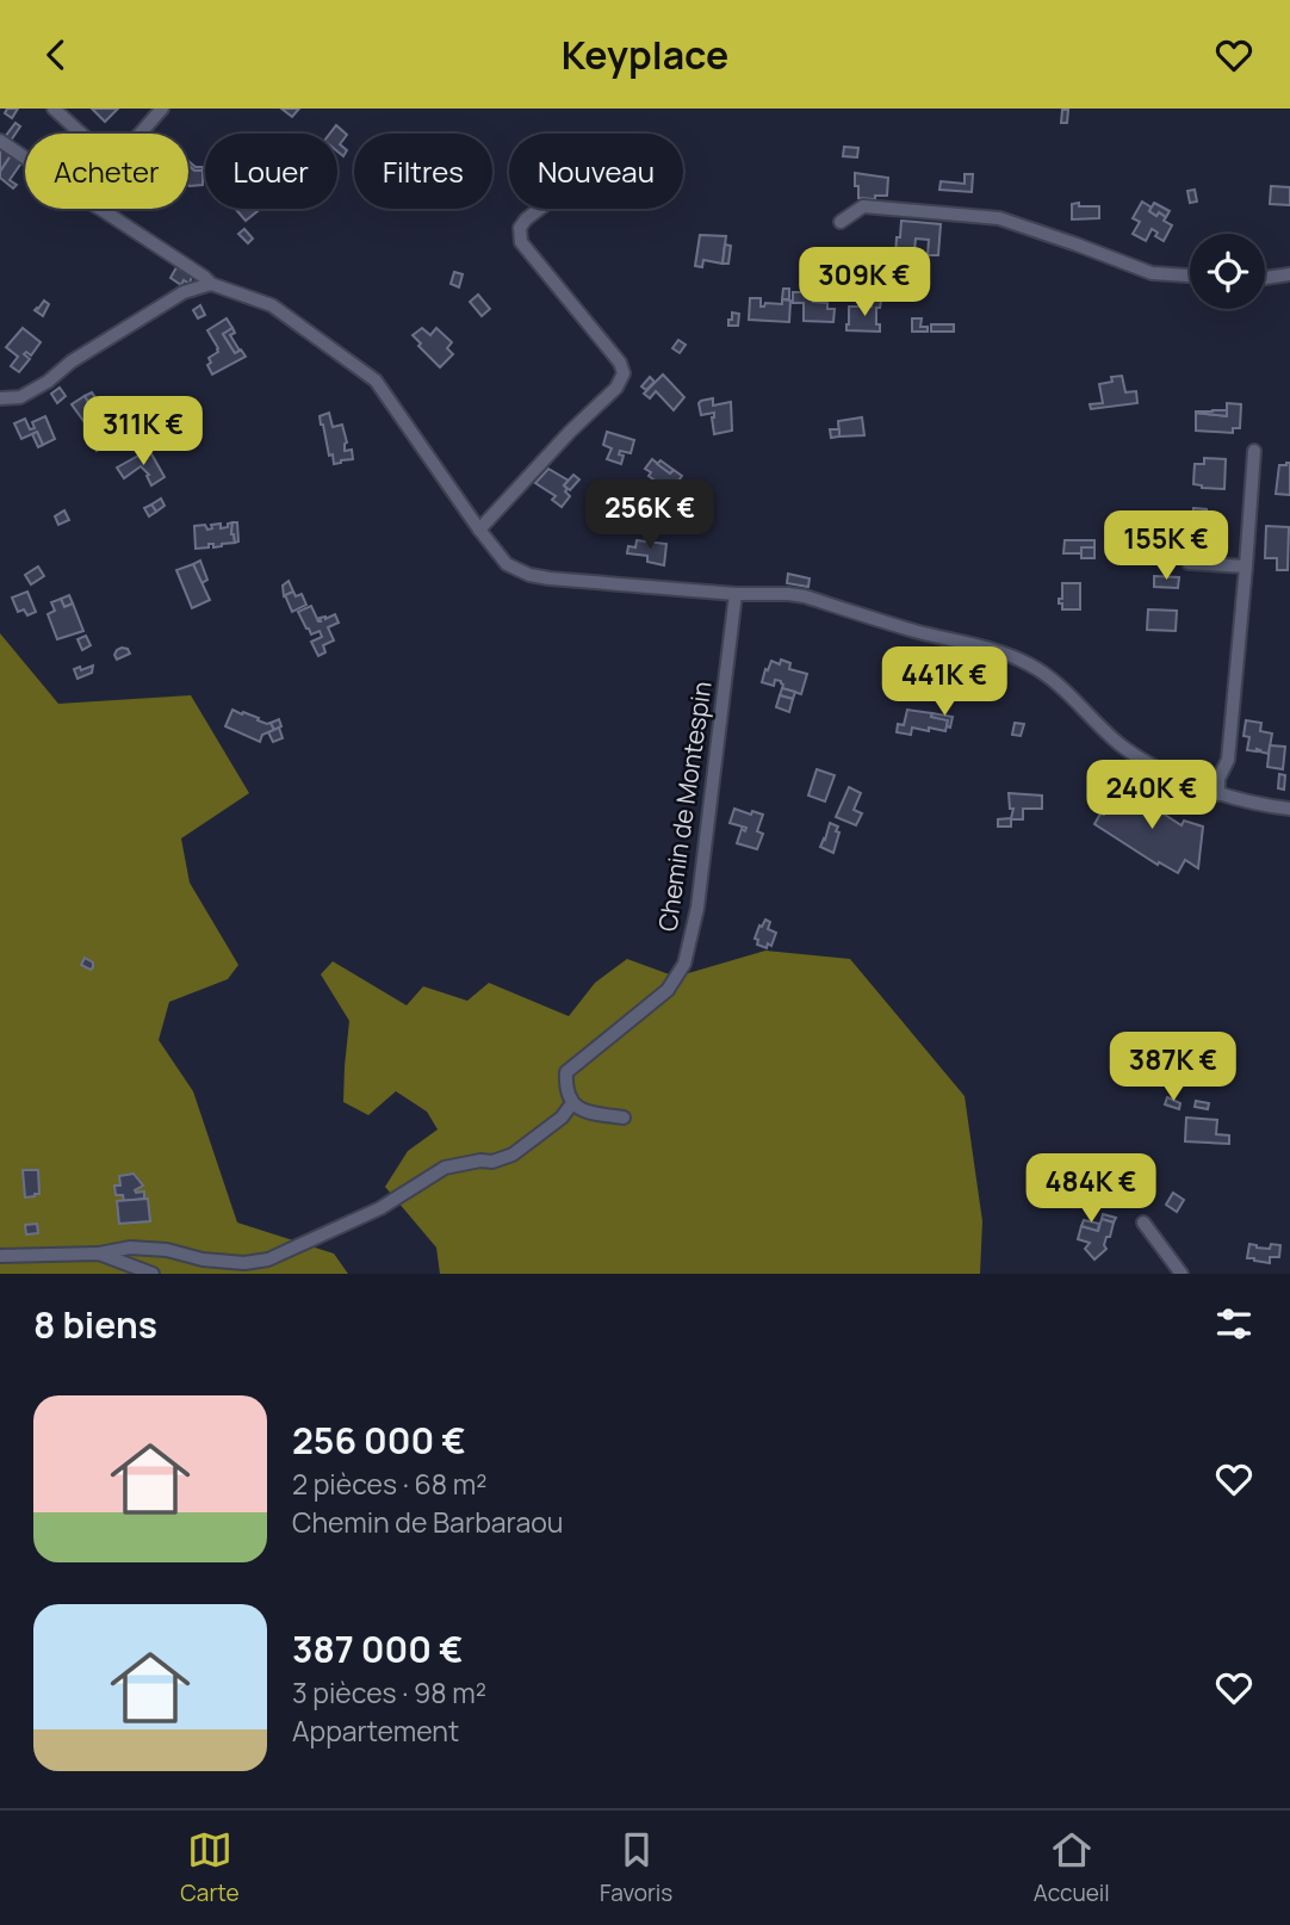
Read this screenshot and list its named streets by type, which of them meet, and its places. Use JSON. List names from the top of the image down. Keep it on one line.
{"streets":{"street":["Chemin de Montespin"]},"page":{"header":"Keyplace","chip":["Acheter","Louer","Filtres","Nouveau"],"price":["309K €","311K €","256K €","155K €","441K €","240K €","387K €","484K €"],"heading":"8 biens","list":[{"name":"256 000 €","note":"2 pièces · 68 m² · Chemin de Barbaraou"},{"name":"387 000 €","note":"3 pièces · 98 m² · Appartement"}],"tabs":["Carte","Favoris","Accueil"]}}
